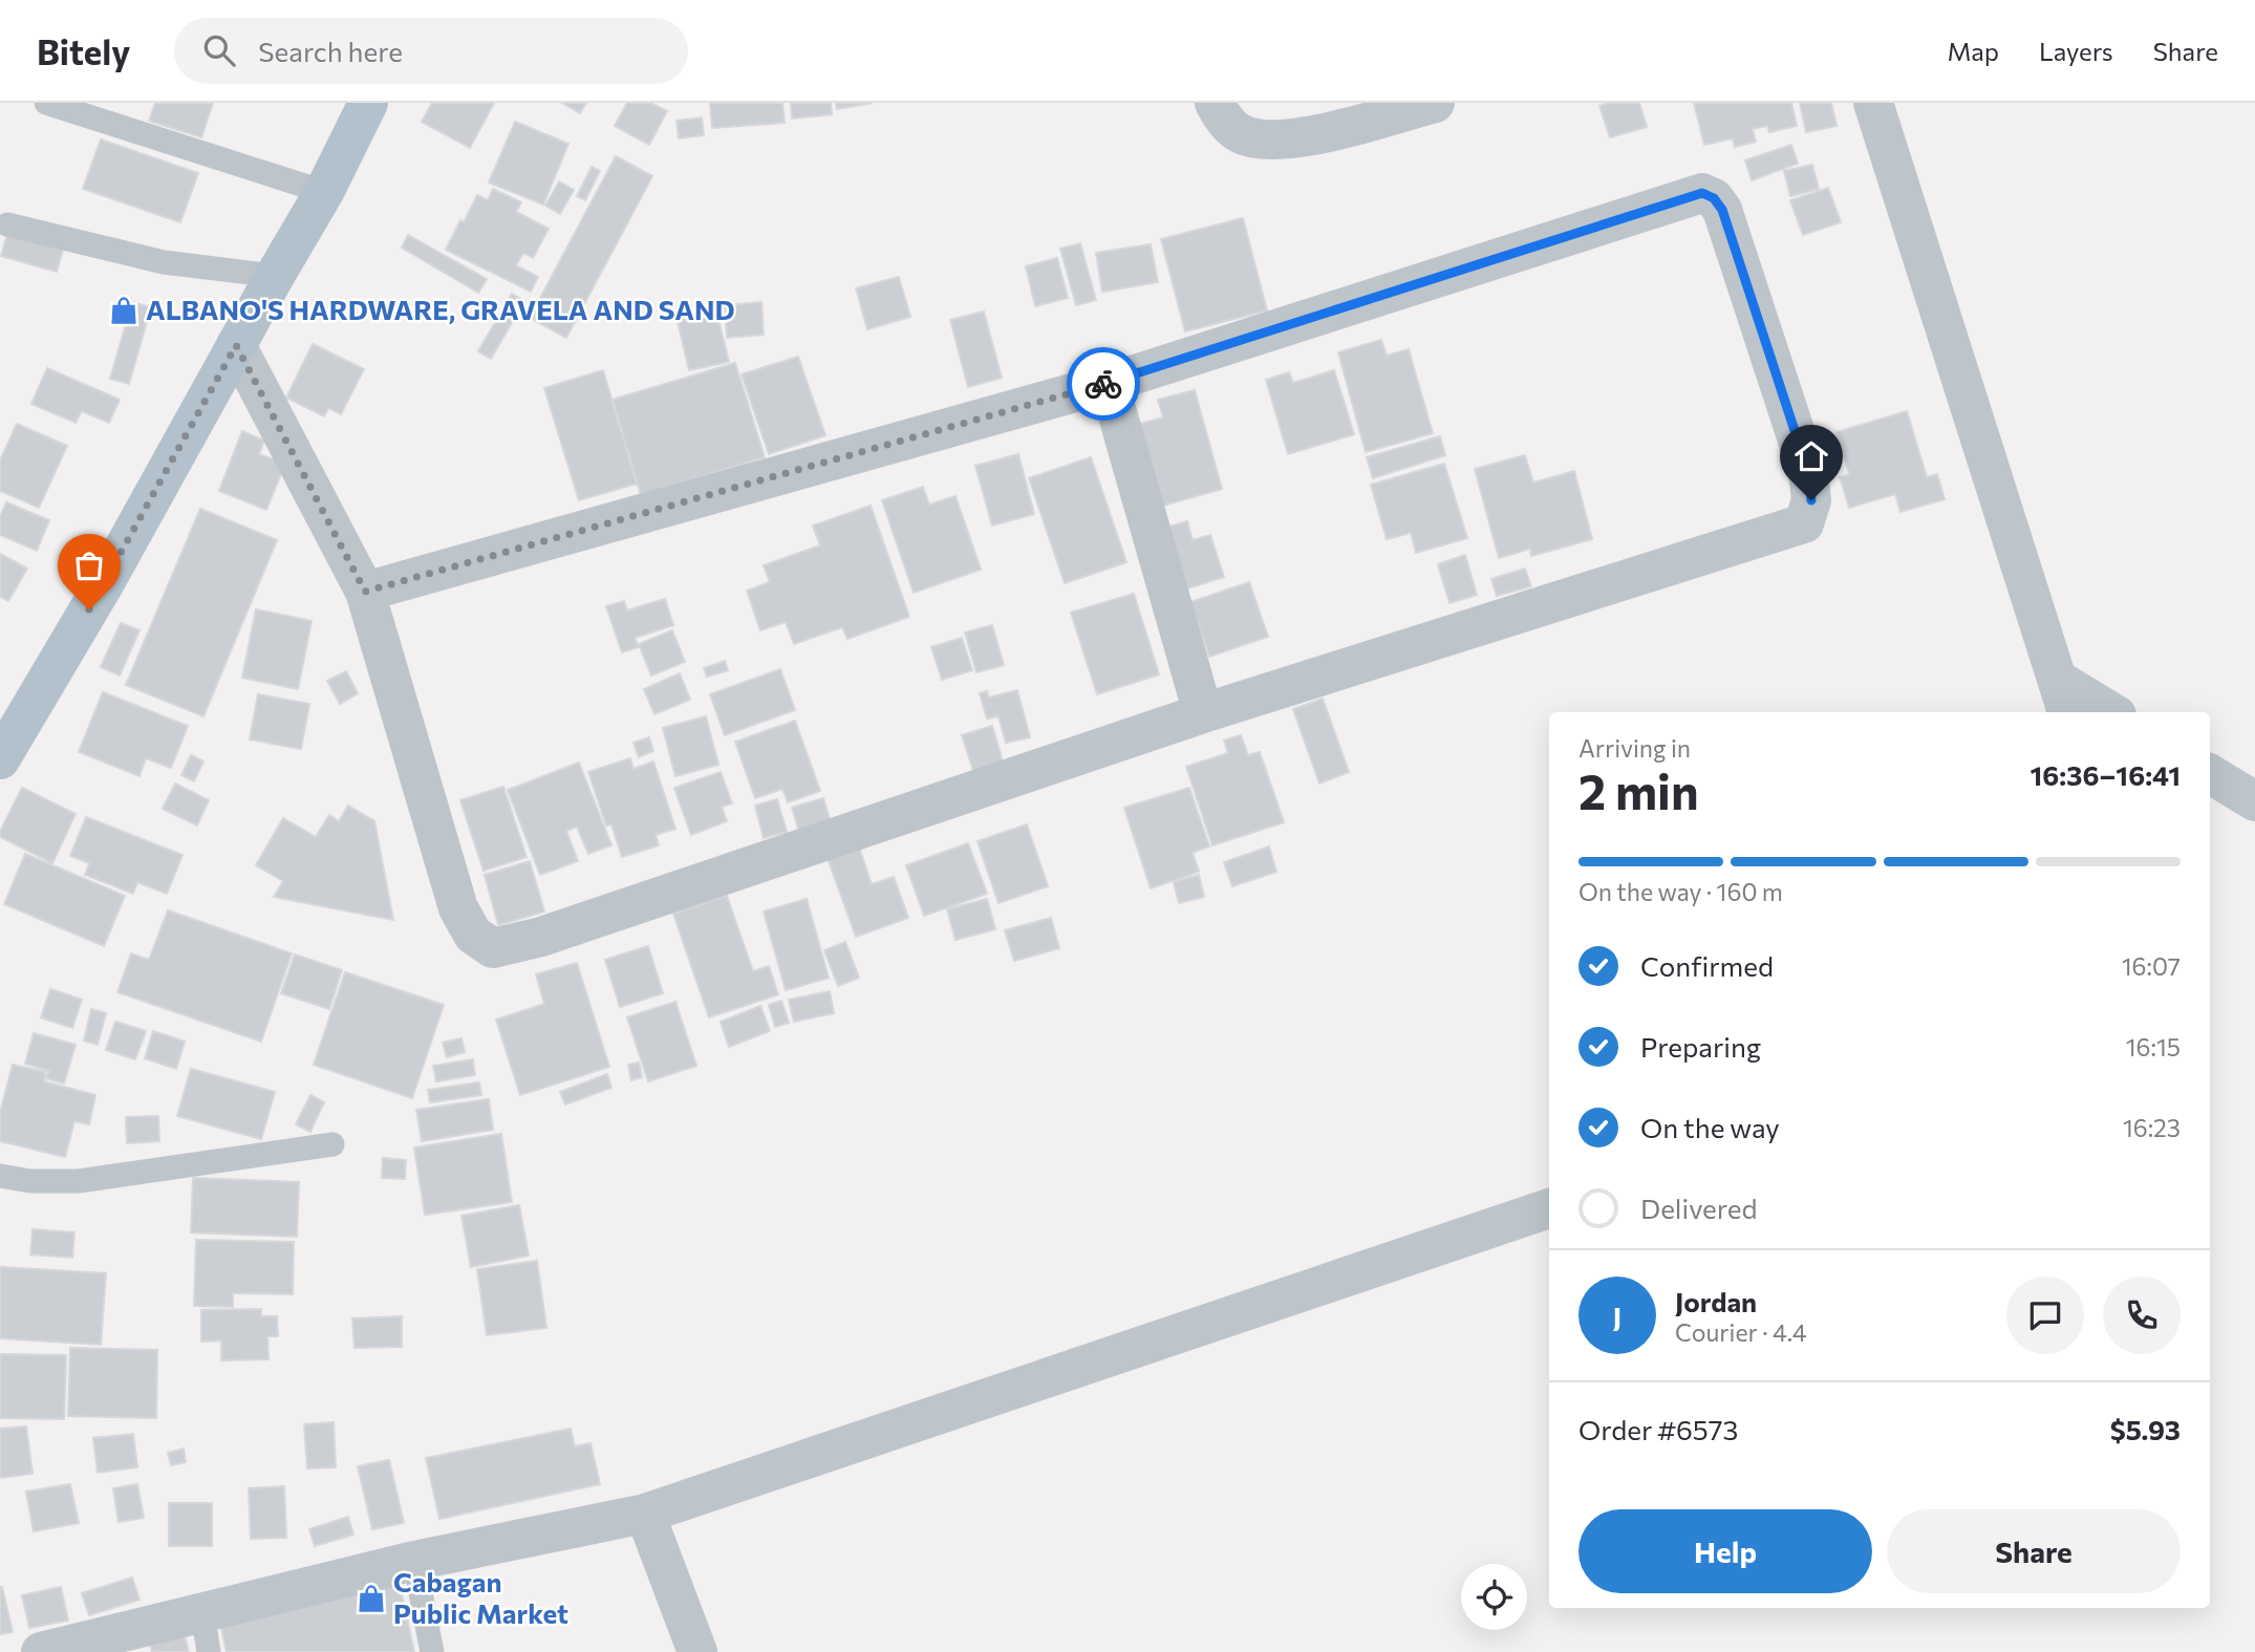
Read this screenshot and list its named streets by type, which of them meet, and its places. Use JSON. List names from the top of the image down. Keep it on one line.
{"places":{"shop":["ALBANO'S HARDWARE, GRAVELA AND SAND","Cabagan Public Market"]},"page":{"header":"Bitely","search":"Search here","nav":["Map","Layers","Share"],"heading":["2 min","Arriving in","16:36–16:41"],"panel":["Jordan","Courier · 4.4","Order #6573","$5.93"],"bar":"On the way · 160 m","list":[["Confirmed","16:07"],["Preparing","16:15"],["On the way","16:23"],"Delivered"],"round":"J","buttons":["Help","Share"]}}
